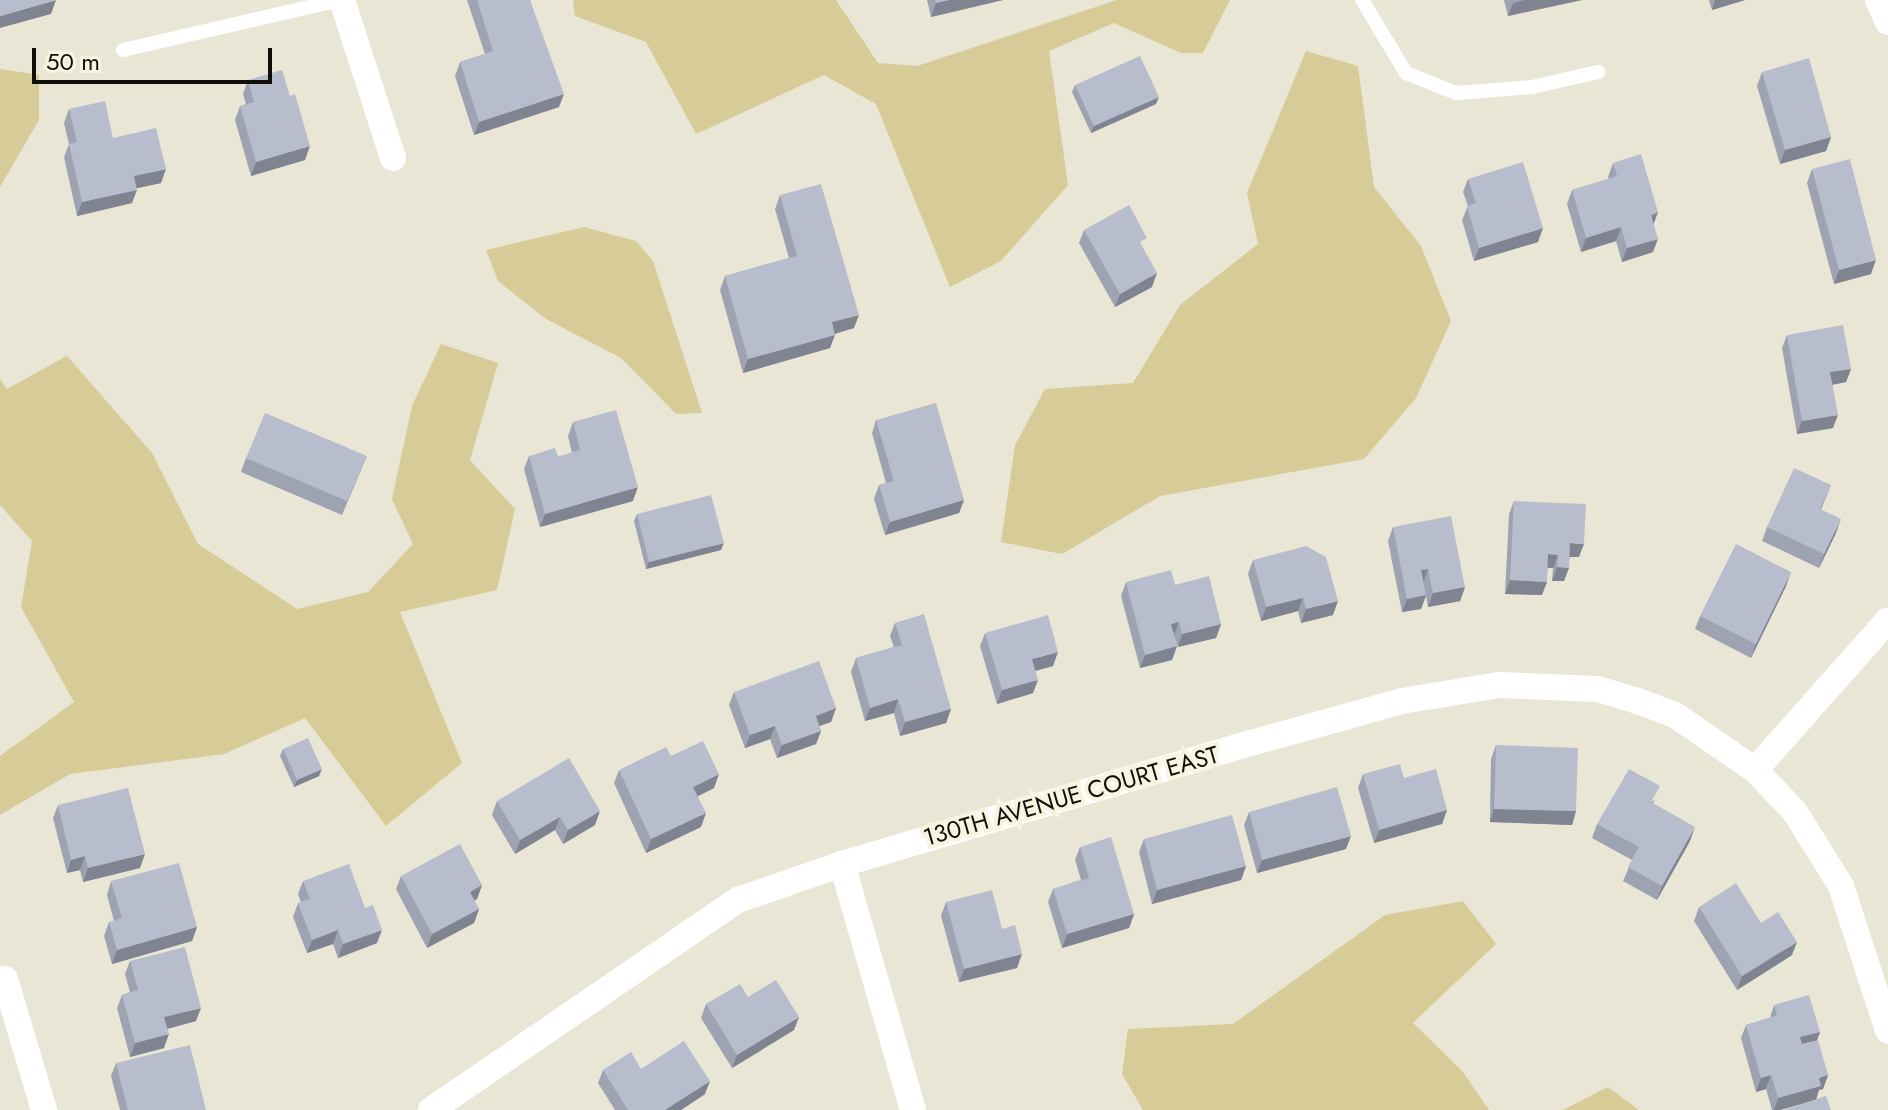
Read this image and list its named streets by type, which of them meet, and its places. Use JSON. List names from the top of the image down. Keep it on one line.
{"streets":{"street":["130TH AVENUE COURT EAST"]},"scale_bar":"50 m"}
